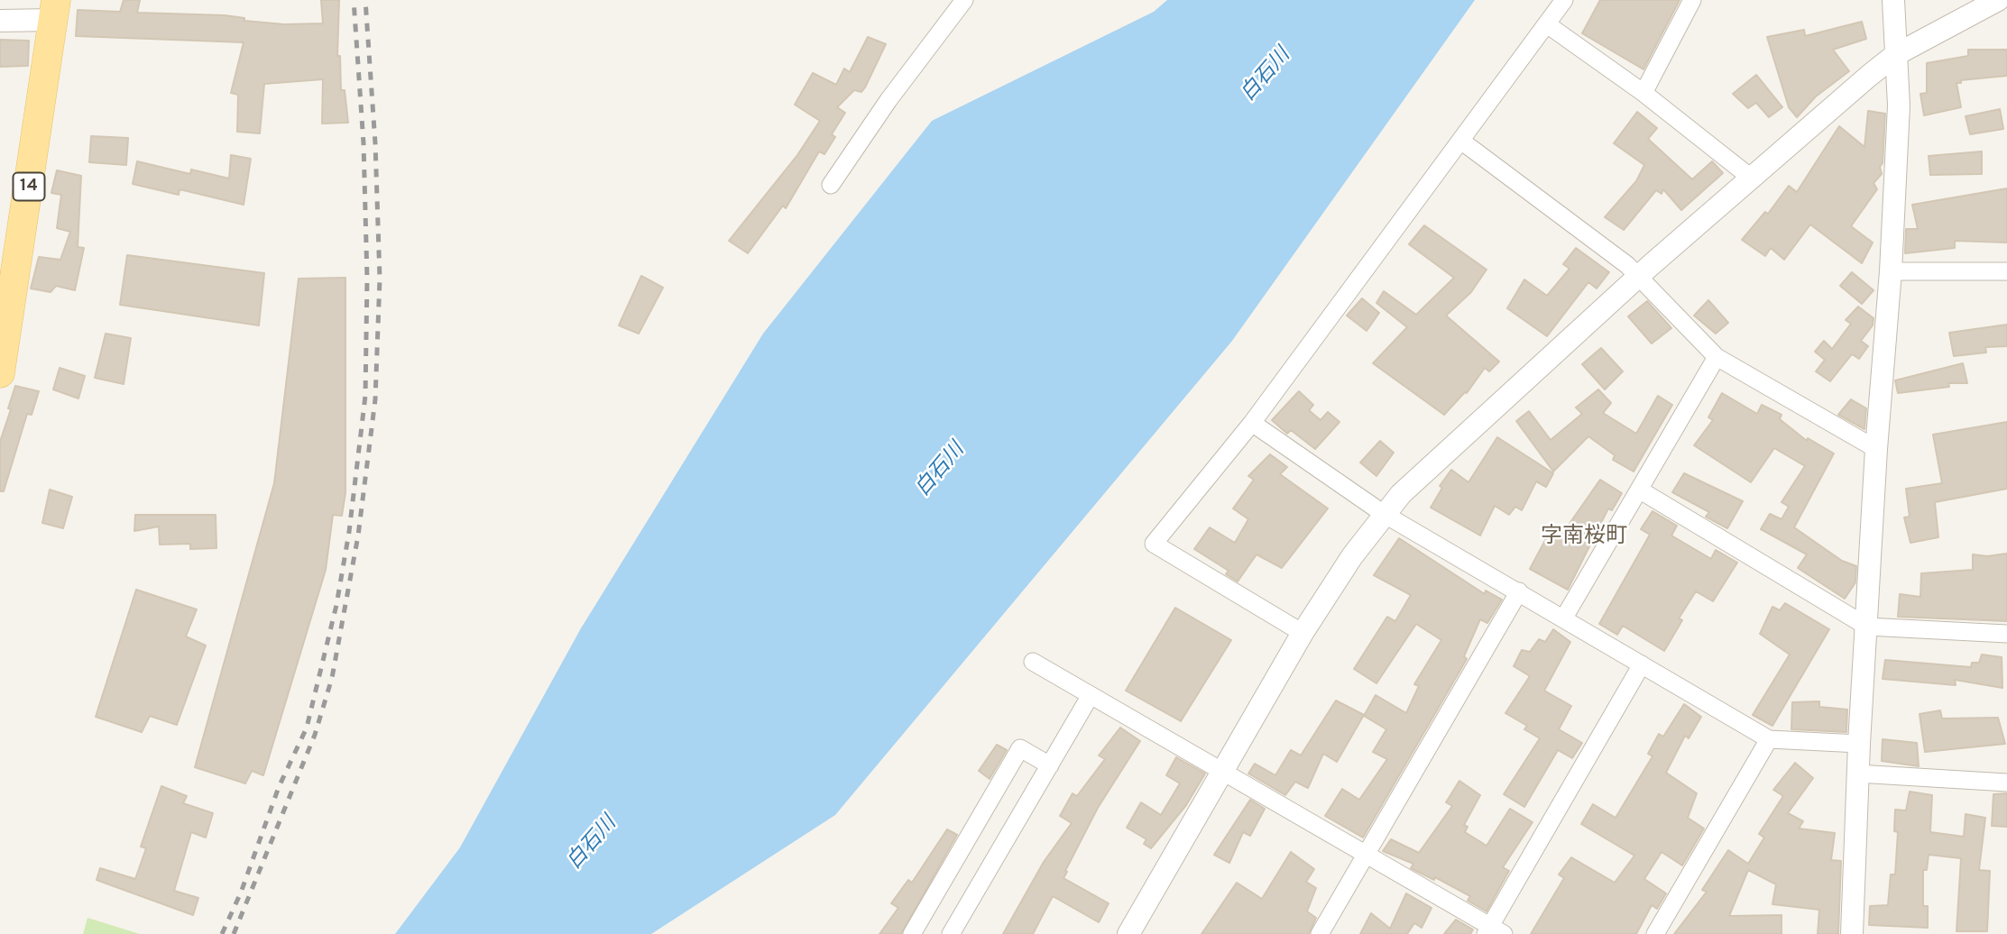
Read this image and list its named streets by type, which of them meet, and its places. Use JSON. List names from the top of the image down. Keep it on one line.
{"streets":{"main road":["14"]},"districts":["字南桜町"],"water":["白石川"]}
